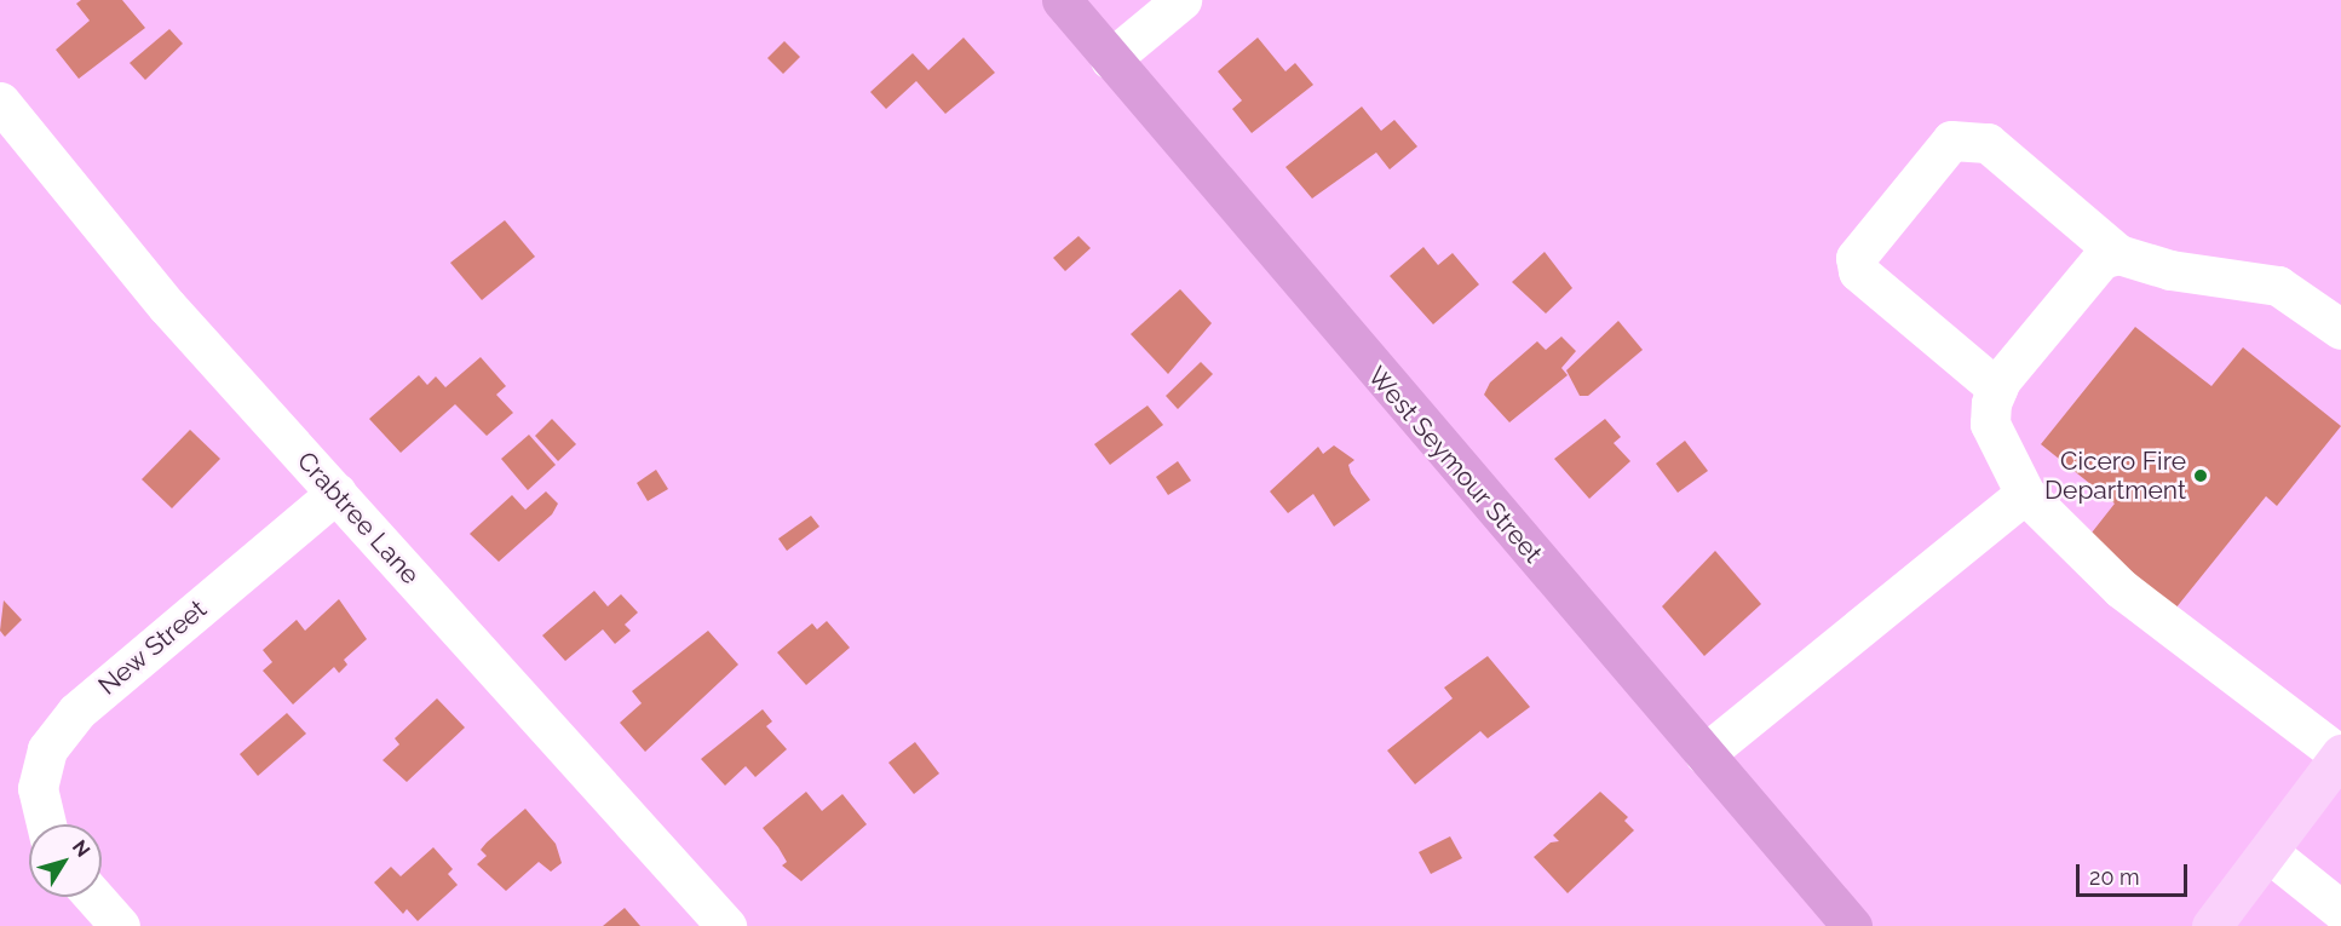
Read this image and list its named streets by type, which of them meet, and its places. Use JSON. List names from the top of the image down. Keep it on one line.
{"streets":{"highway":["West Seymour Street"],"street":["Crabtree Lane","New Street"]},"crossings":[["Crabtree Lane","New Street"]],"places":["Cicero Fire Department"],"scale_bar":"20 m","north":"top right"}
